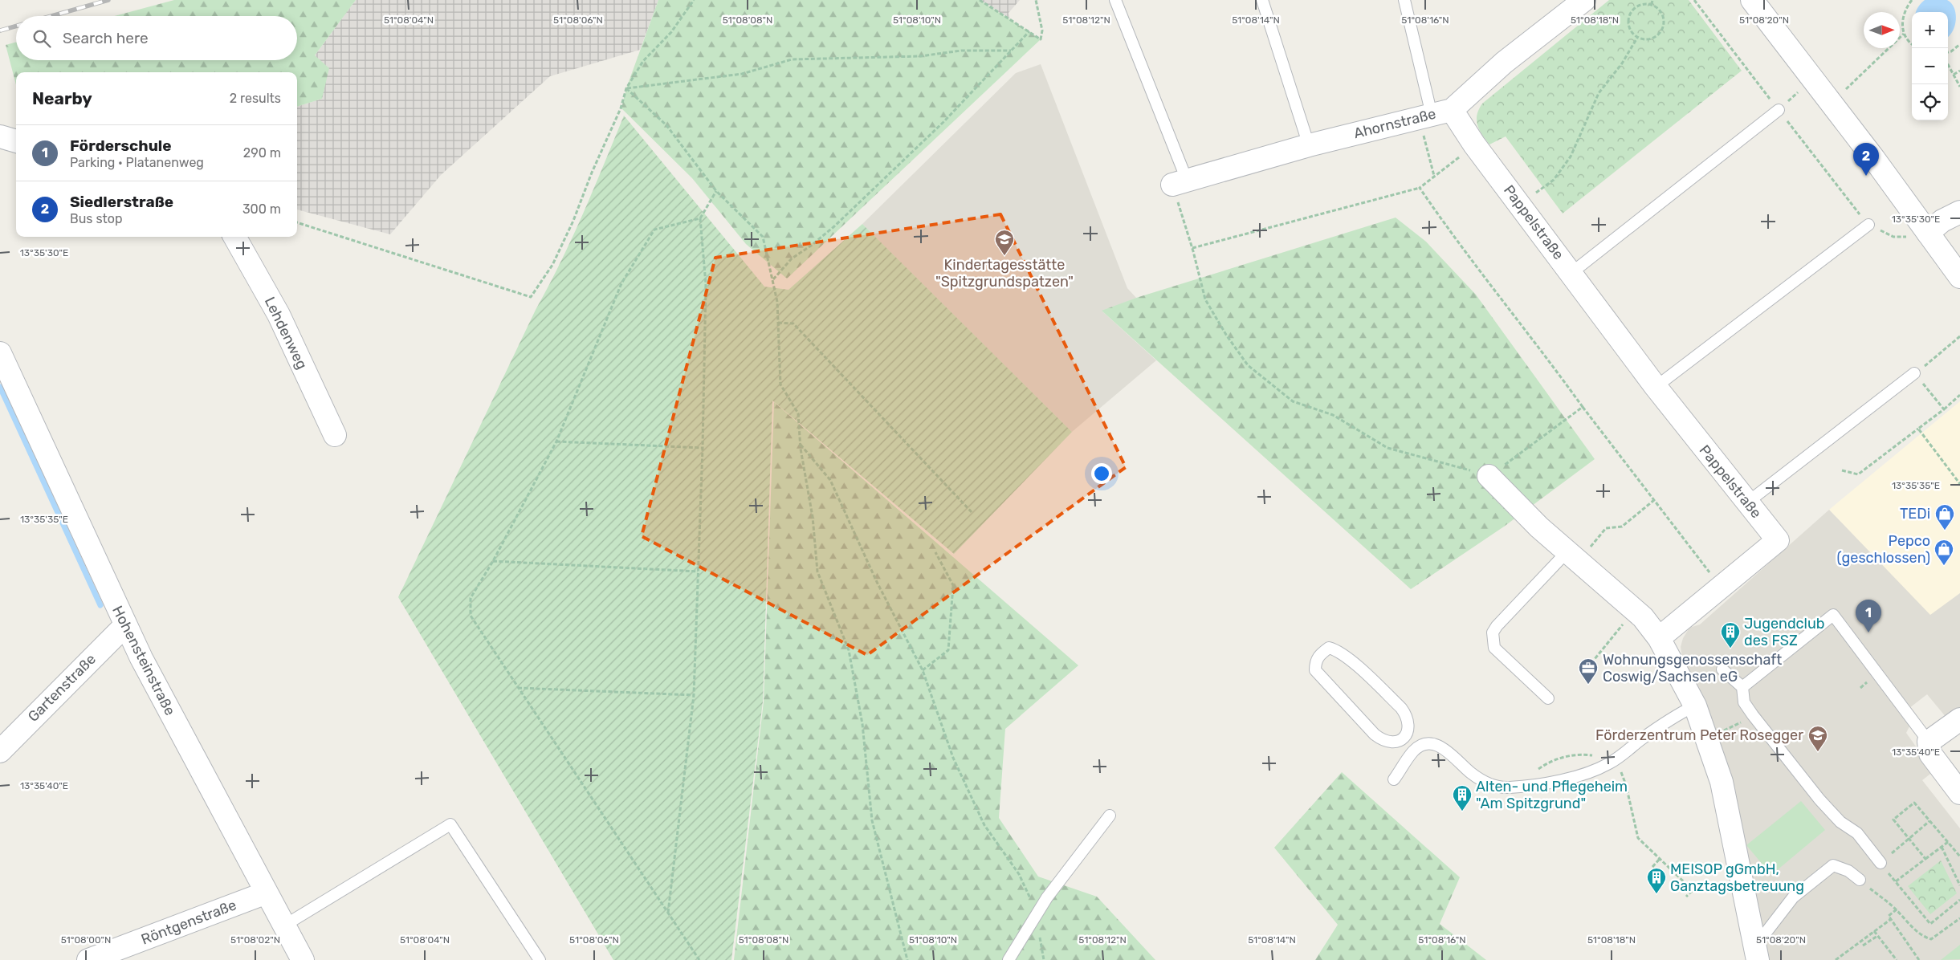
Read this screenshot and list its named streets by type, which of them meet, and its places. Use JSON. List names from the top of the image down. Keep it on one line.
{"streets":{"street":["Ahornstraße","Pappelstraße","Lehdenweg","Hohensteinstraße","Gartenstraße","Röntgenstraße"]},"crossings":[["Ahornstraße","Pappelstraße"],["Hohensteinstraße","Gartenstraße"],["Hohensteinstraße","Röntgenstraße"]],"places":{"school or university":["Kindertagesstätte \"Spitzgrundspatzen\"","Förderzentrum Peter Rosegger"],"shop":["TEDi","Pepco (geschlossen)"],"building":["Jugendclub des FSZ","Alten- und Pflegeheim \"Am Spitzgrund\"","MEISOP gGmbH, Ganztagsbetreuung"],"office":["Wohnungsgenossenschaft Coswig/Sachsen eG"]},"north":"right","page":{"map_buttons":["+","−"],"search":"Search here","heading":["Nearby","2 results"],"list":[{"mark":"1","name":"Förderschule","note":"Parking · Platanenweg","value":"290 m"},{"mark":"2","name":"Siedlerstraße","note":"Bus stop","value":"300 m"}],"pins":["2","1"]},"coordinates":["51°08'04\"N","51°08'06\"N","51°08'08\"N","51°08'10\"N","51°08'12\"N","51°08'14\"N","51°08'16\"N","51°08'18\"N","51°08'20\"N","13°35'30\"E","13°35'35\"E","13°35'40\"E","51°08'00\"N","51°08'02\"N"]}
